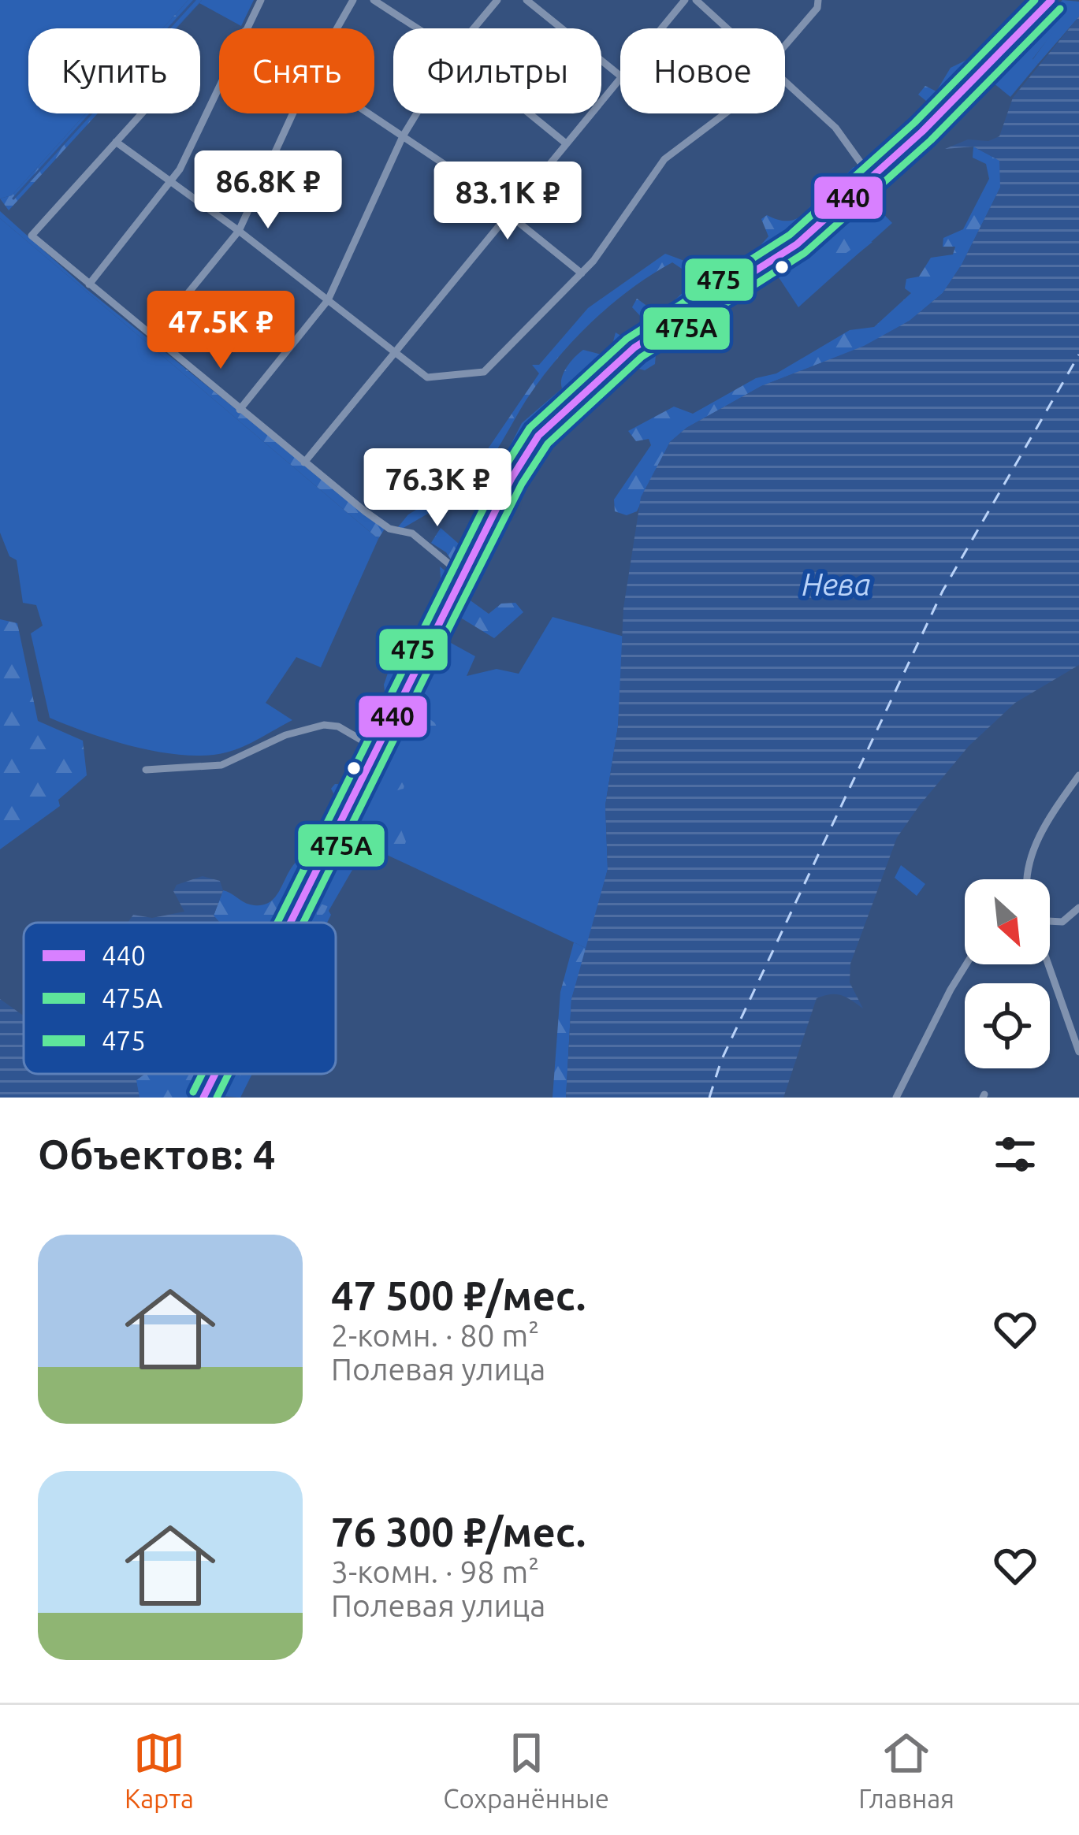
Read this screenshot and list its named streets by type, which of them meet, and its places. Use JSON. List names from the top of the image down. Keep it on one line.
{"water":["Нева"],"lines":["transit line 440","transit line 475","transit line 475А"],"legend":["440","475А","475"],"north":"bottom right","page":{"chip":["Купить","Снять","Фильтры","Новое"],"price":["86.8K ₽","83.1K ₽","47.5K ₽","76.3K ₽"],"heading":"Объектов: 4","list":[{"name":"47 500 ₽/мес.","note":"2-комн. · 80 m² · Полевая улица"},{"name":"76 300 ₽/мес.","note":"3-комн. · 98 m² · Полевая улица"}],"tabs":["Карта","Сохранённые","Главная"]}}
